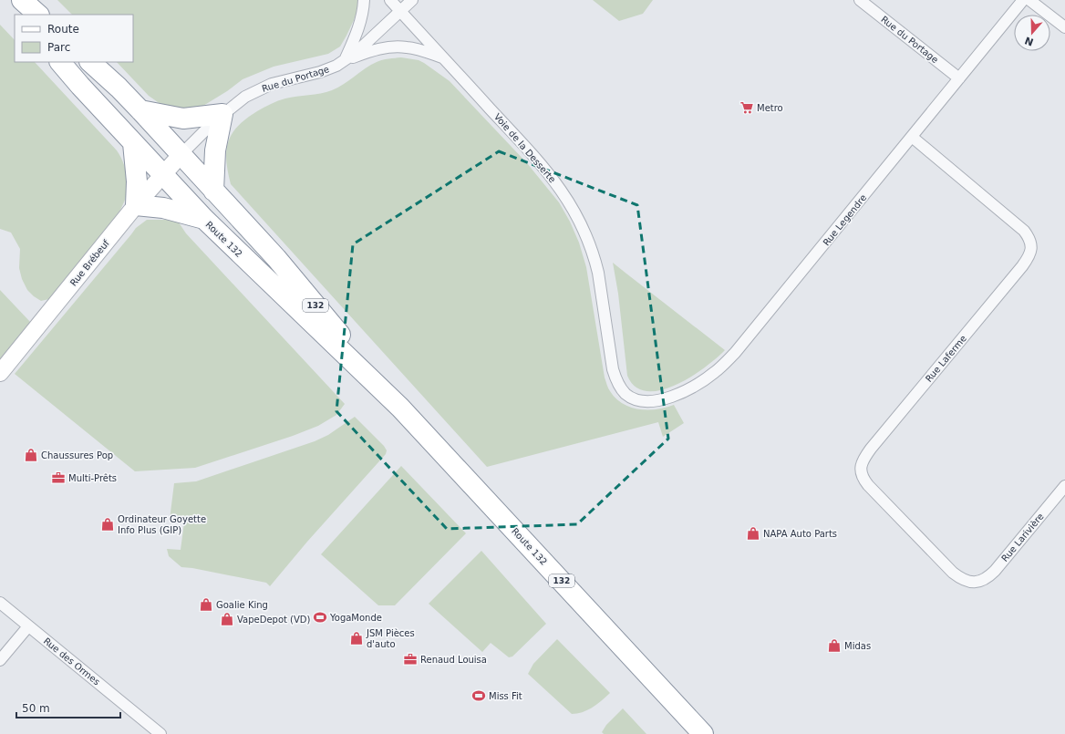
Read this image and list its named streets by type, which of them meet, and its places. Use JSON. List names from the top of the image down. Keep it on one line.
{"streets":{"highway":["Route 132","132"],"street":["Rue du Portage","Voie de la Desserte","Rue Legendre","Rue Brébeuf","Rue Laferme","Rue Larivière","Rue des Ormes"]},"crossings":[["Rue du Portage","Voie de la Desserte"],["Rue du Portage","Rue Legendre"],["Rue du Portage","Route 132"],["Rue du Portage","Rue Brébeuf"],["Voie de la Desserte","Rue Legendre"],["Rue Legendre","Rue Laferme"],["Route 132","Rue Brébeuf"],["Rue Laferme","Rue Larivière"]],"places":{"supermarket":["Metro"],"shop":["Chaussures Pop","Ordinateur Goyette Info Plus (GIP)","NAPA Auto Parts","Goalie King","VapeDepot (VD)","JSM Pièces d'auto","Midas"],"office":["Multi-Prêts","Renaud Louisa"],"sports":["YogaMonde","Miss Fit"]},"legend":["Route","Parc"],"scale_bar":"50 m","north":"bottom"}
